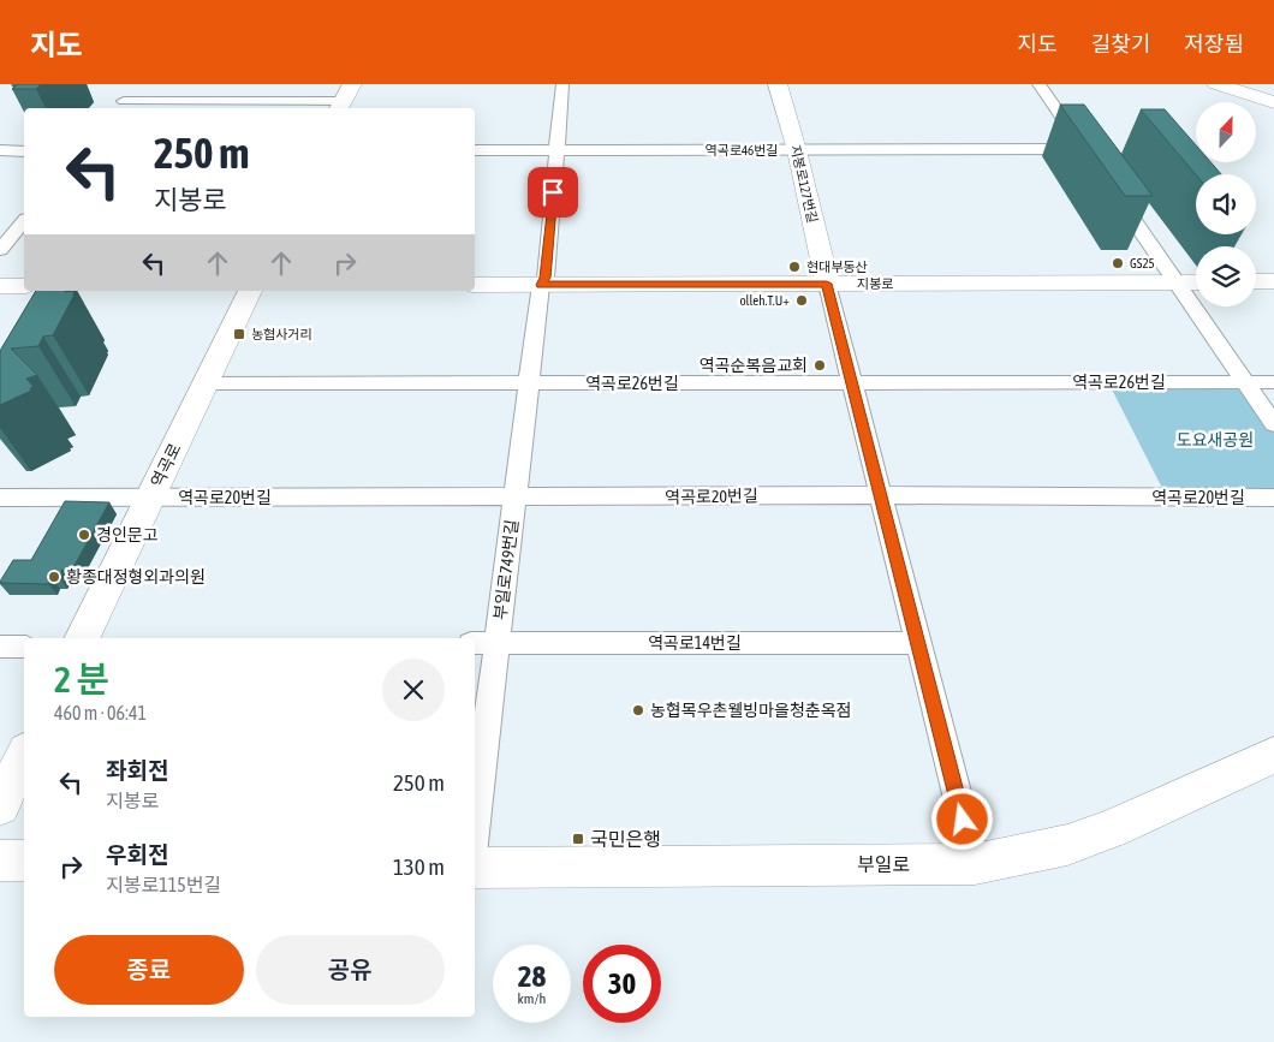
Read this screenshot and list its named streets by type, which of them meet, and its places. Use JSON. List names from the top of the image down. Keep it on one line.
{"streets":{"street":["역곡로46번길","지봉로127번길","지봉로","역곡로26번길","역곡로","역곡로20번길","부일로749번길","역곡로14번길","부일로"]},"crossings":[["역곡로46번길","지봉로127번길"],["역곡로46번길","부일로749번길"],["지봉로127번길","지봉로"],["지봉로","부일로749번길"],["역곡로26번길","역곡로"],["역곡로26번길","부일로749번길"],["역곡로","역곡로20번길"],["역곡로20번길","부일로749번길"],["부일로749번길","역곡로14번길"]],"parks":["도요새공원"],"places":{"other":["GS25","현대부동산","olleh.T.U+","역곡순복음교회","경인문고","황종대정형외과의원","농협목우촌웰빙마을청춘옥점"],"transit":["농협사거리","국민은행"]},"north":"top","page":{"header":"지도","nav":["지도","길찾기","저장됨"],"turn":["250 m","지봉로"],"heading":["2 분","460 m · 06:41"],"list":[{"name":"좌회전","note":"지봉로","value":"250 m"},{"name":"우회전","note":"지봉로115번길","value":"130 m"}],"buttons":["종료","공유"],"speed":"28 km/h","limit":"30"}}
